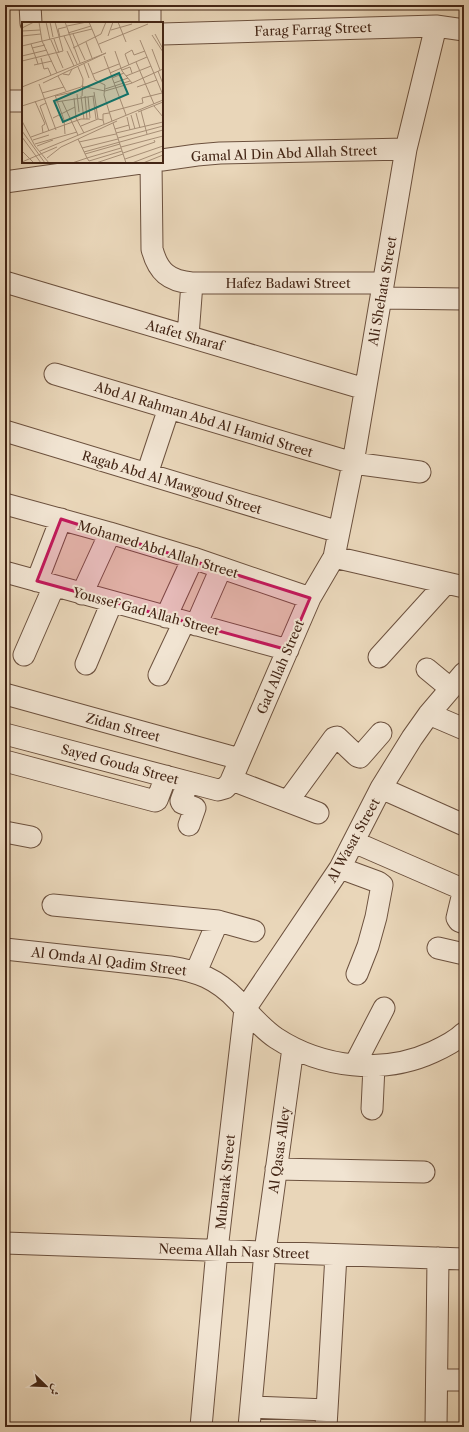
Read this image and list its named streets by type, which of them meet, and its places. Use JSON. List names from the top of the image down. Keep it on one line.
{"streets":{"street":["Farag Farrag Street","Gamal Al Din Abd Allah Street","Hafez Badawi Street","Ali Shehata Street","Atafet Sharaf","Abd Al Rahman Abd Al Hamid Street","Ragab Abd Al Mawgoud Street","Mohamed Abd Allah Street","Youssef Gad Allah Street","Gad Allah Street","Zidan Street","Sayed Gouda Street","Al Wasat Street","Al Omda Al Qadim Street","Al Qasas Alley","Mubarak Street","Neema Allah Nasr Street"]},"crossings":[["Farag Farrag Street","Ali Shehata Street"],["Gamal Al Din Abd Allah Street","Ali Shehata Street"],["Hafez Badawi Street","Ali Shehata Street"],["Ali Shehata Street","Atafet Sharaf"],["Ali Shehata Street","Abd Al Rahman Abd Al Hamid Street"],["Ali Shehata Street","Ragab Abd Al Mawgoud Street"],["Ali Shehata Street","Gad Allah Street"],["Mohamed Abd Allah Street","Gad Allah Street"],["Youssef Gad Allah Street","Gad Allah Street"],["Gad Allah Street","Zidan Street"],["Gad Allah Street","Sayed Gouda Street"],["Al Wasat Street","Al Omda Al Qadim Street"],["Al Wasat Street","Mubarak Street"],["Al Omda Al Qadim Street","Al Qasas Alley"],["Al Omda Al Qadim Street","Mubarak Street"],["Al Qasas Alley","Neema Allah Nasr Street"],["Mubarak Street","Neema Allah Nasr Street"]],"north":"bottom right"}
